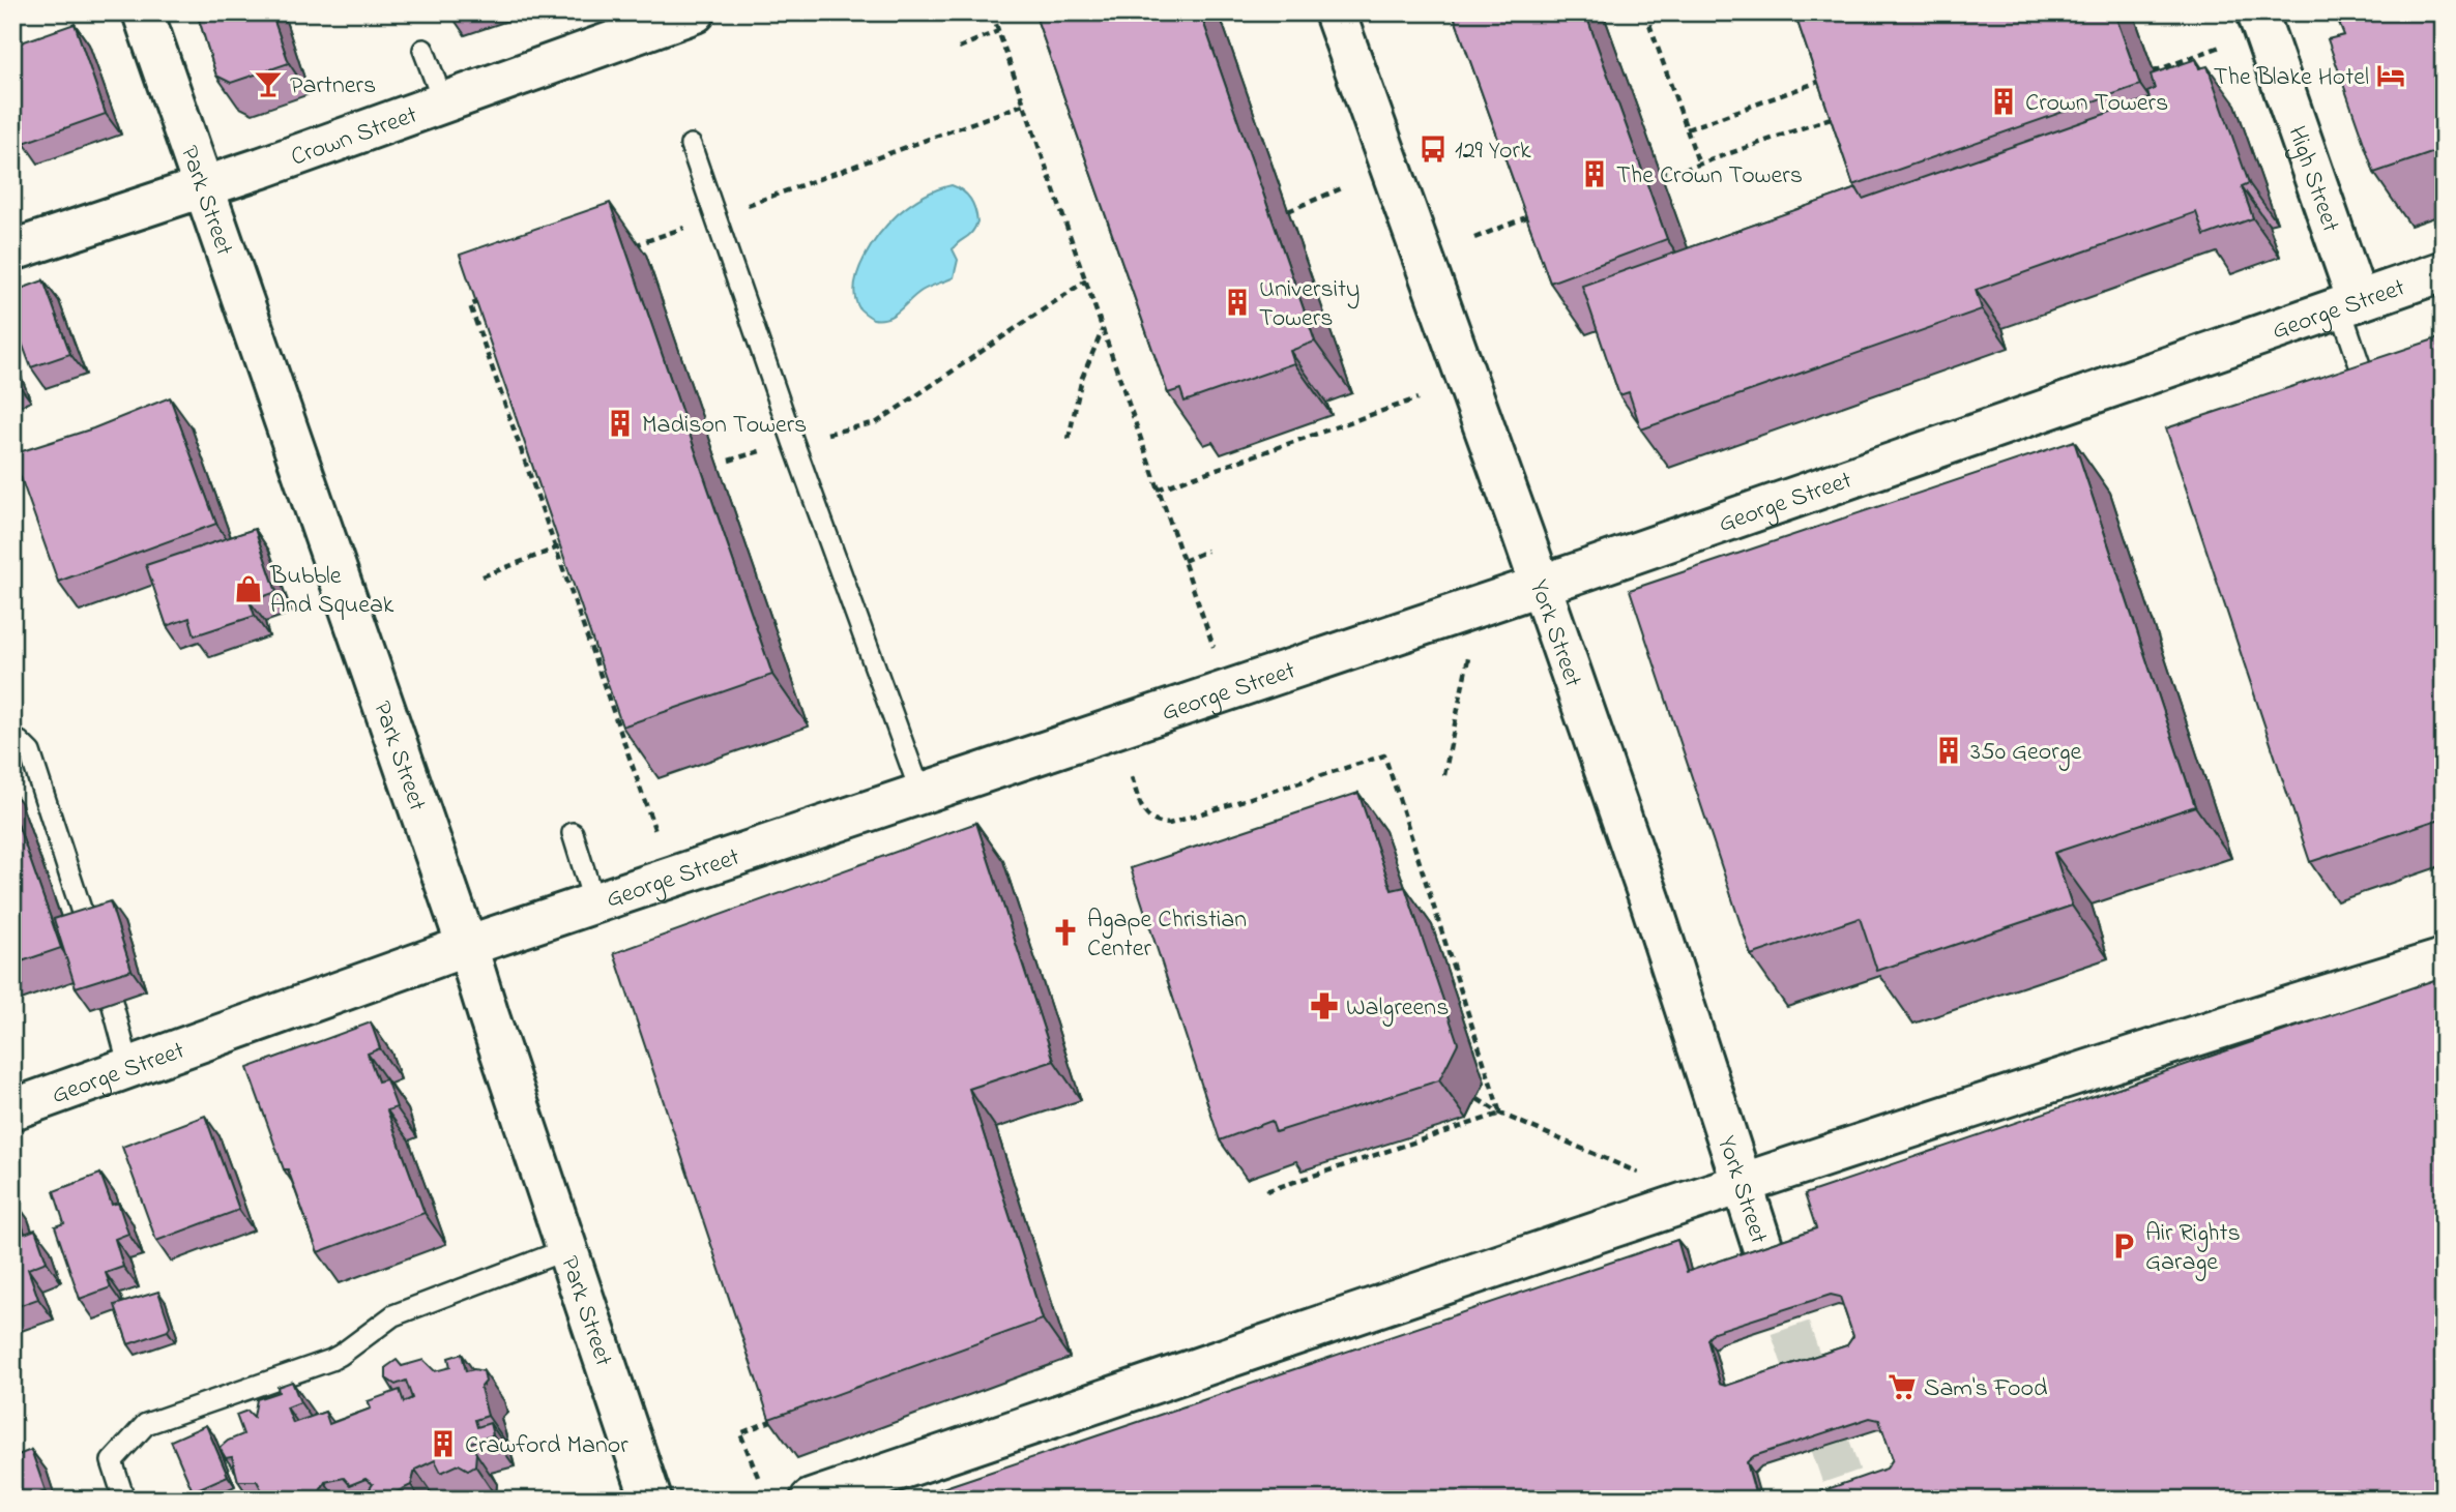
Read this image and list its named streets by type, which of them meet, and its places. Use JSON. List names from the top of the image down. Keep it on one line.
{"streets":{"main road":["Crown Street","High Street","Park Street","George Street","York Street"]},"crossings":[["Crown Street","Park Street"],["High Street","George Street"],["Park Street","George Street"],["George Street","York Street"]],"places":{"hotel":["The Blake Hotel"],"bar":["Partners"],"building":["Crown Towers","The Crown Towers","University Towers","Madison Towers","350 George","Crawford Manor"],"bus stop":["129 York"],"shop":["Bubble And Squeak"],"church":["Agape Christian Center"],"pharmacy":["Walgreens"],"parking":["Air Rights Garage"],"supermarket":["Sam's Food"]}}
